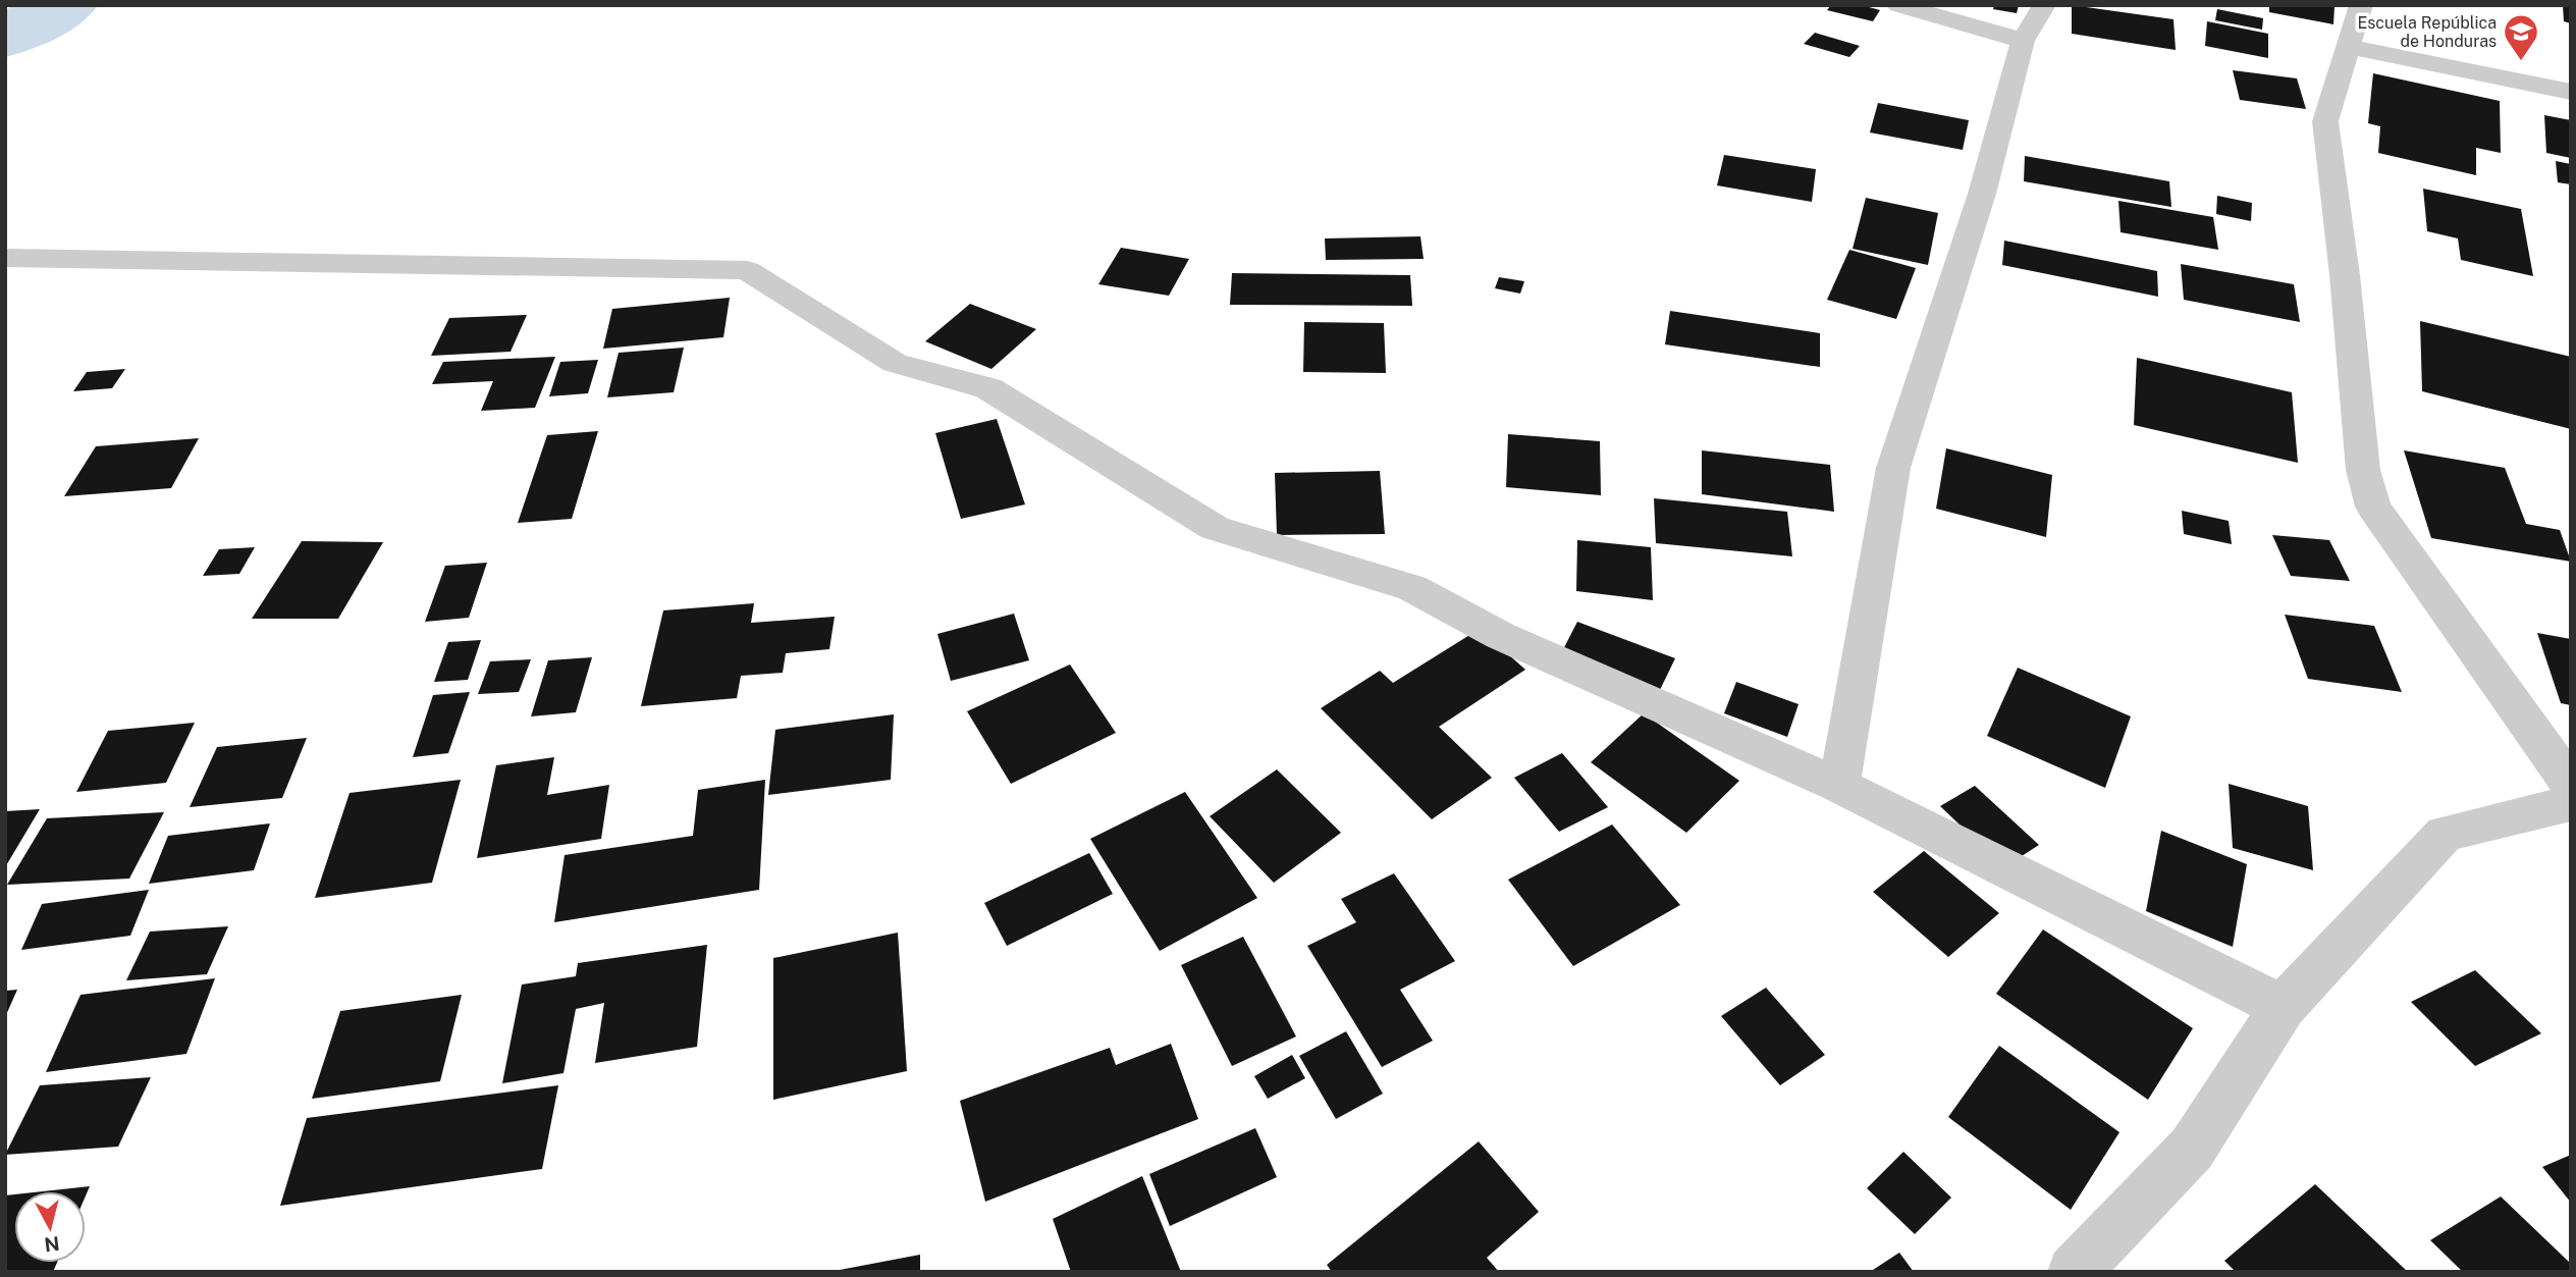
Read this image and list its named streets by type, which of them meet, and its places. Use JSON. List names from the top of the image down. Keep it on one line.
{"places":{"school or university":["Escuela República de Honduras"]},"north":"bottom"}
